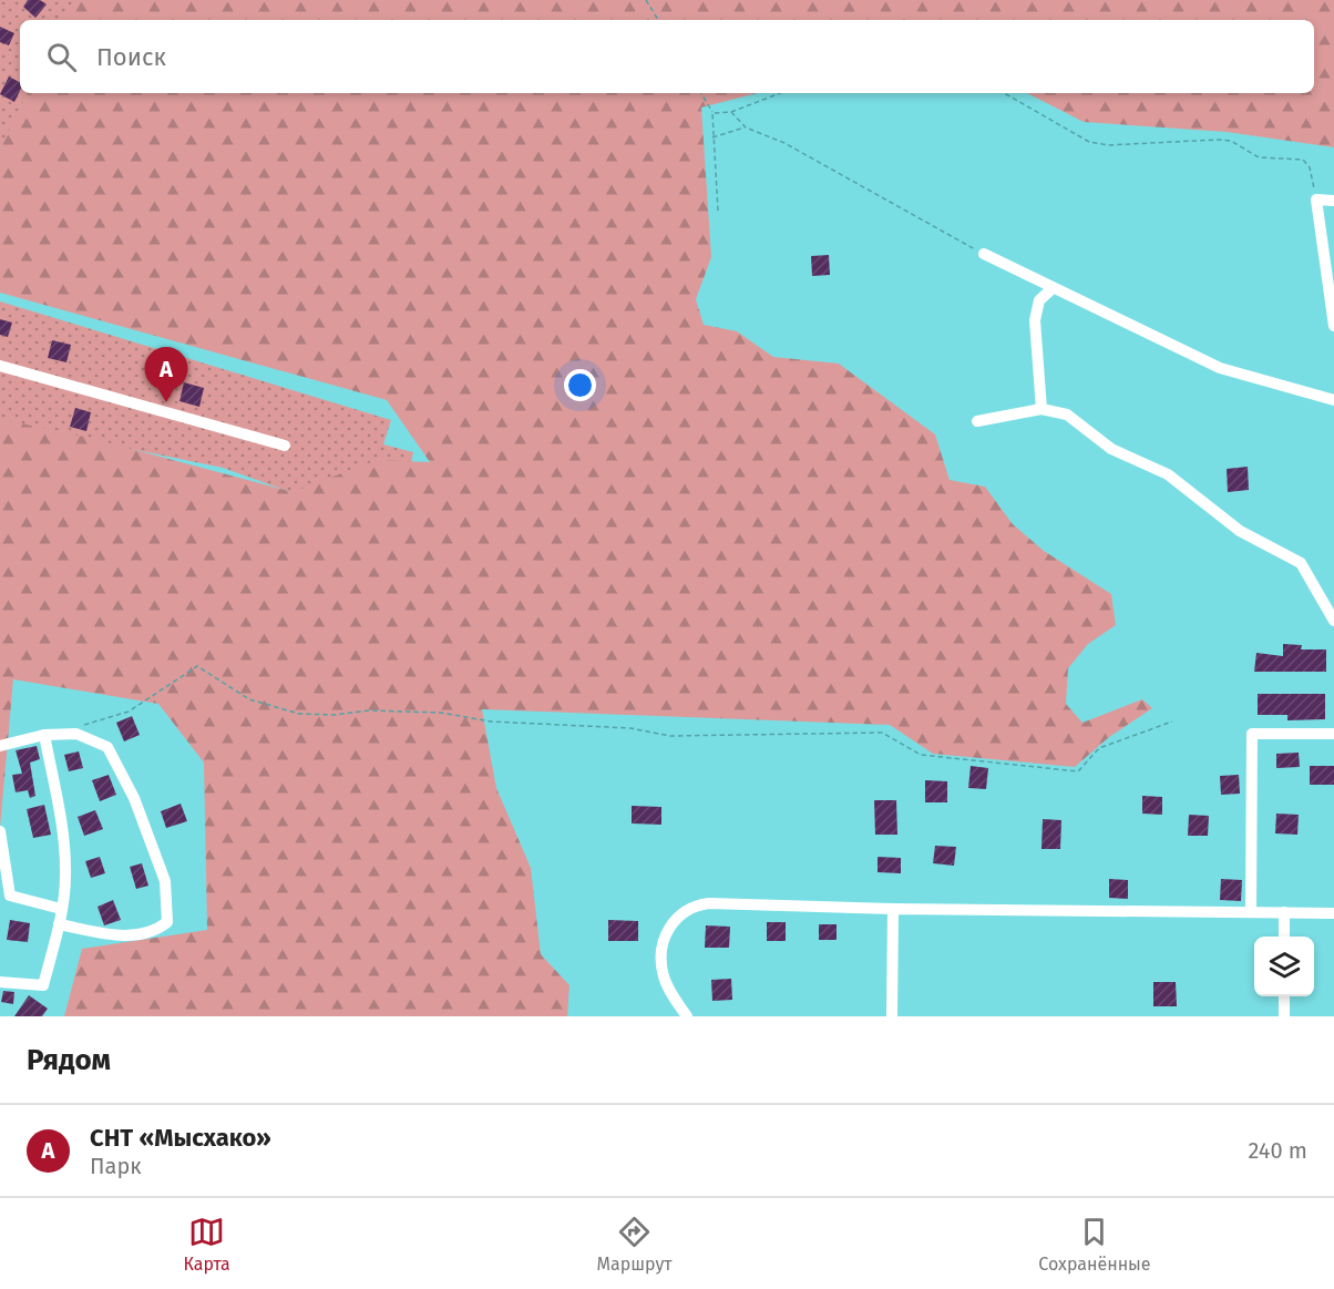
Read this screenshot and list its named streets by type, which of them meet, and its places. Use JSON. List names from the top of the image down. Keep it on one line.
{"page":{"search":"Поиск","pins":"A","heading":"Рядом","list":[{"mark":"A","name":"СНТ «Мысхако»","note":"Парк","value":"240 m"}],"nav":["Карта","Маршрут","Сохранённые"]}}
